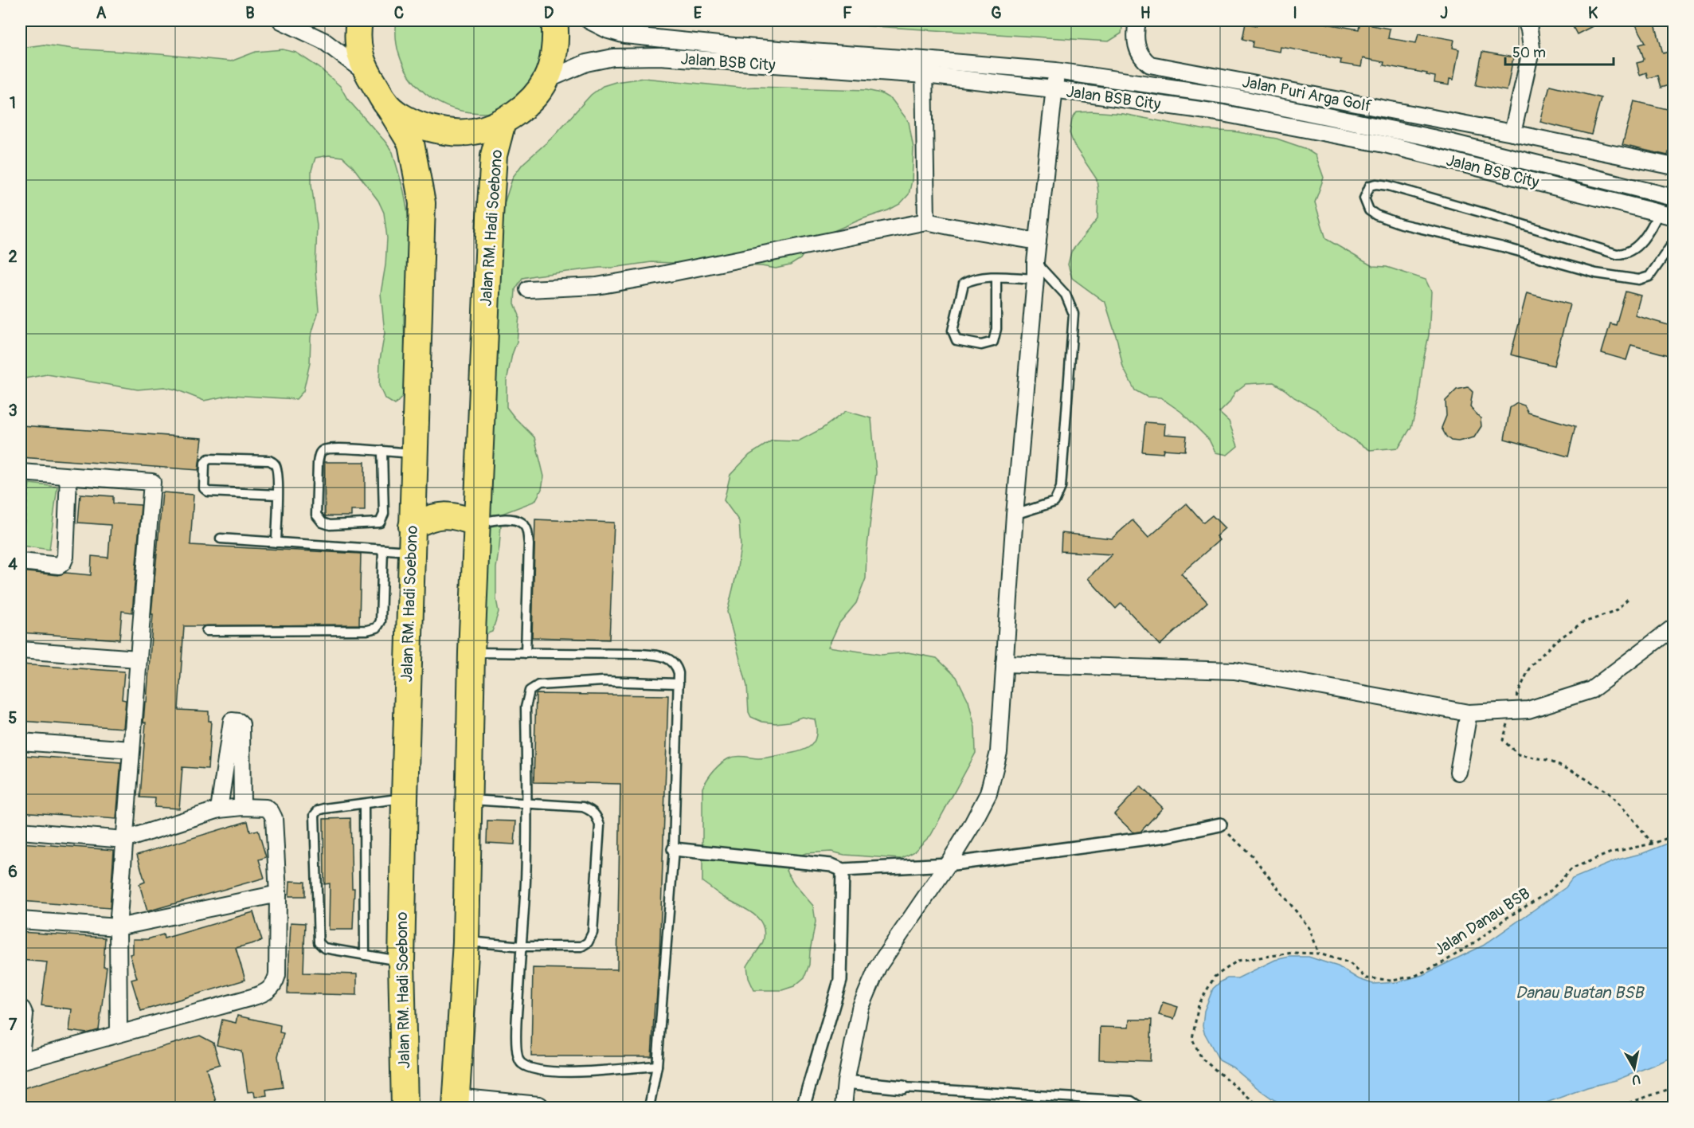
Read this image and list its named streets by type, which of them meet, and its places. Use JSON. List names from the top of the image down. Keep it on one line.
{"streets":{"main road":["Jalan RM. Hadi Soebono"],"street":["Jalan BSB City","Jalan Puri Arga Golf"],"path":["Jalan Danau BSB"]},"crossings":[["Jalan BSB City","Jalan RM. Hadi Soebono"]],"water":["Danau Buatan BSB"],"scale_bar":"50 m","north":"bottom","grid":{"columns":["A","B","C","D","E","F","G","H","I","J","K"],"rows":["1","2","3","4","5","6","7"]}}
